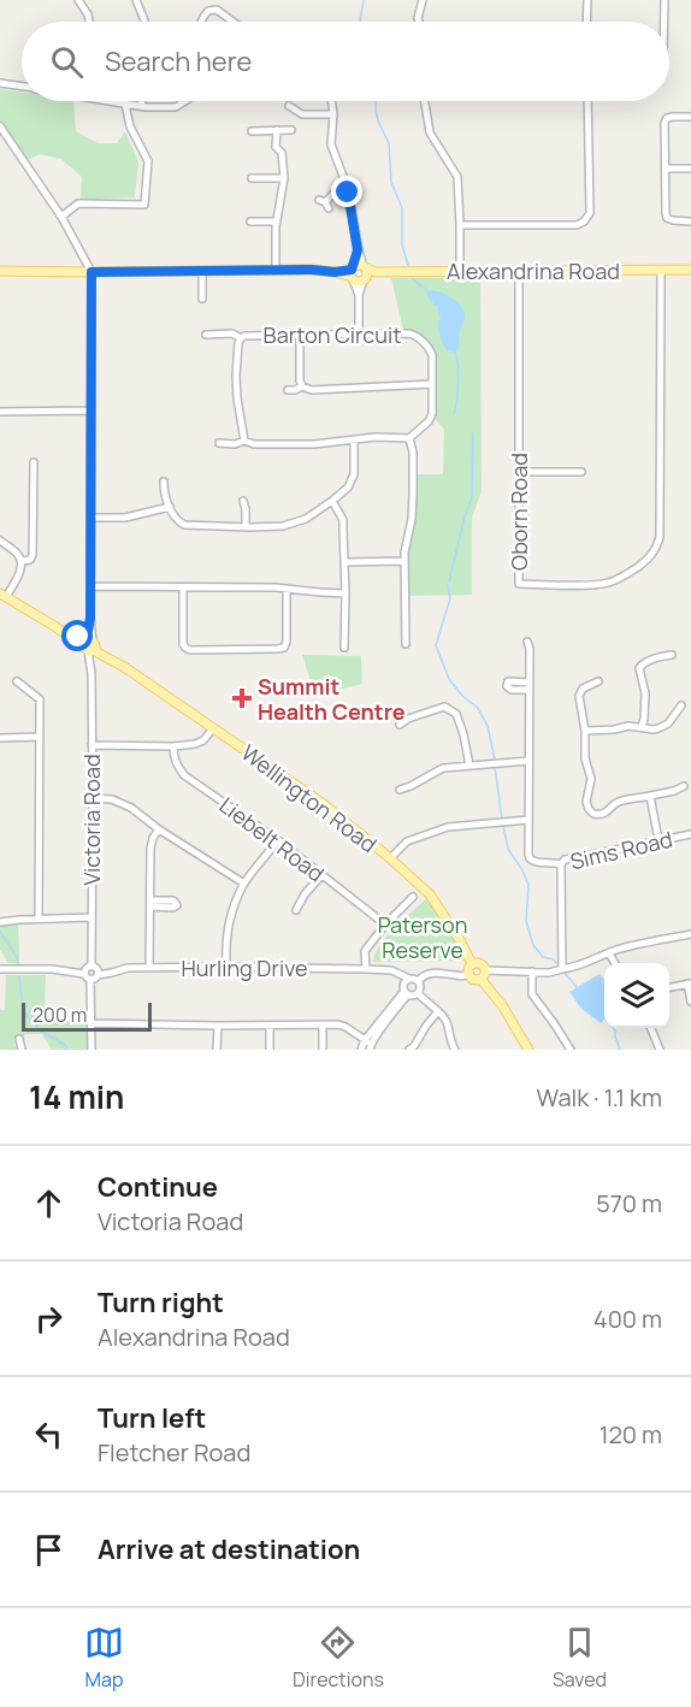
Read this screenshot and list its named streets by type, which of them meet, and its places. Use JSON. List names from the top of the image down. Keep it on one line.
{"streets":{"main road":["Alexandrina Road","Wellington Road"],"street":["Barton Circuit","Oborn Road","Victoria Road","Liebelt Road","Sims Road","Hurling Drive"]},"crossings":[["Alexandrina Road","Oborn Road"],["Wellington Road","Victoria Road"],["Victoria Road","Hurling Drive"]],"parks":["Paterson Reserve"],"places":{"health":["Summit Health Centre"]},"scale_bar":"200 m","page":{"search":"Search here","scale":"200 m","heading":["14 min","Walk · 1.1 km"],"list":[["Continue","Victoria Road","570 m"],["Turn right","Alexandrina Road","400 m"],["Turn left","Fletcher Road","120 m"],"Arrive at destination"],"nav":["Map","Directions","Saved"]}}
